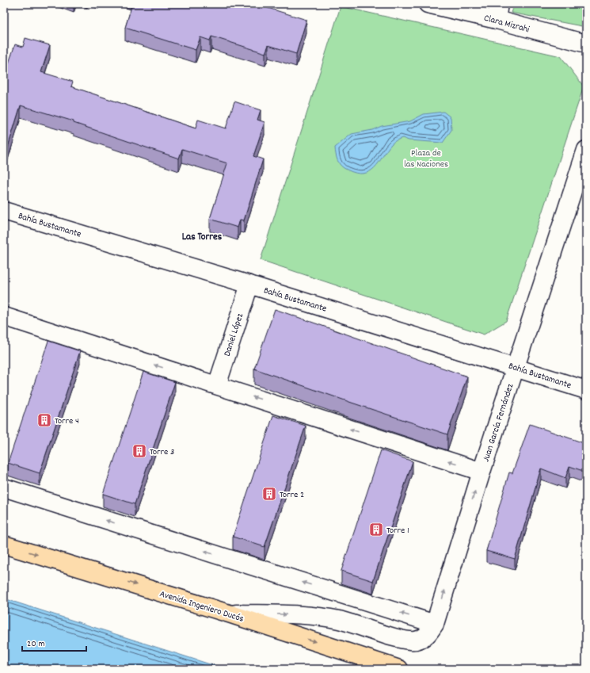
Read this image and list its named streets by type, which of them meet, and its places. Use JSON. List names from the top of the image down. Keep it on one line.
{"streets":{"highway":["Avenida Ingeniero Ducós"],"street":["Clara Mizrahi","Bahía Bustamante","Daniel López","Juan García Fernández"]},"crossings":[["Bahía Bustamante","Daniel López"],["Bahía Bustamante","Juan García Fernández"],["Juan García Fernández","Avenida Ingeniero Ducós"]],"one_way":["Avenida Ingeniero Ducós"],"districts":["Las Torres"],"parks":["Plaza de las Naciones"],"places":{"building":["Torre 4","Torre 3","Torre 2","Torre 1"]},"scale_bar":"20 m"}
